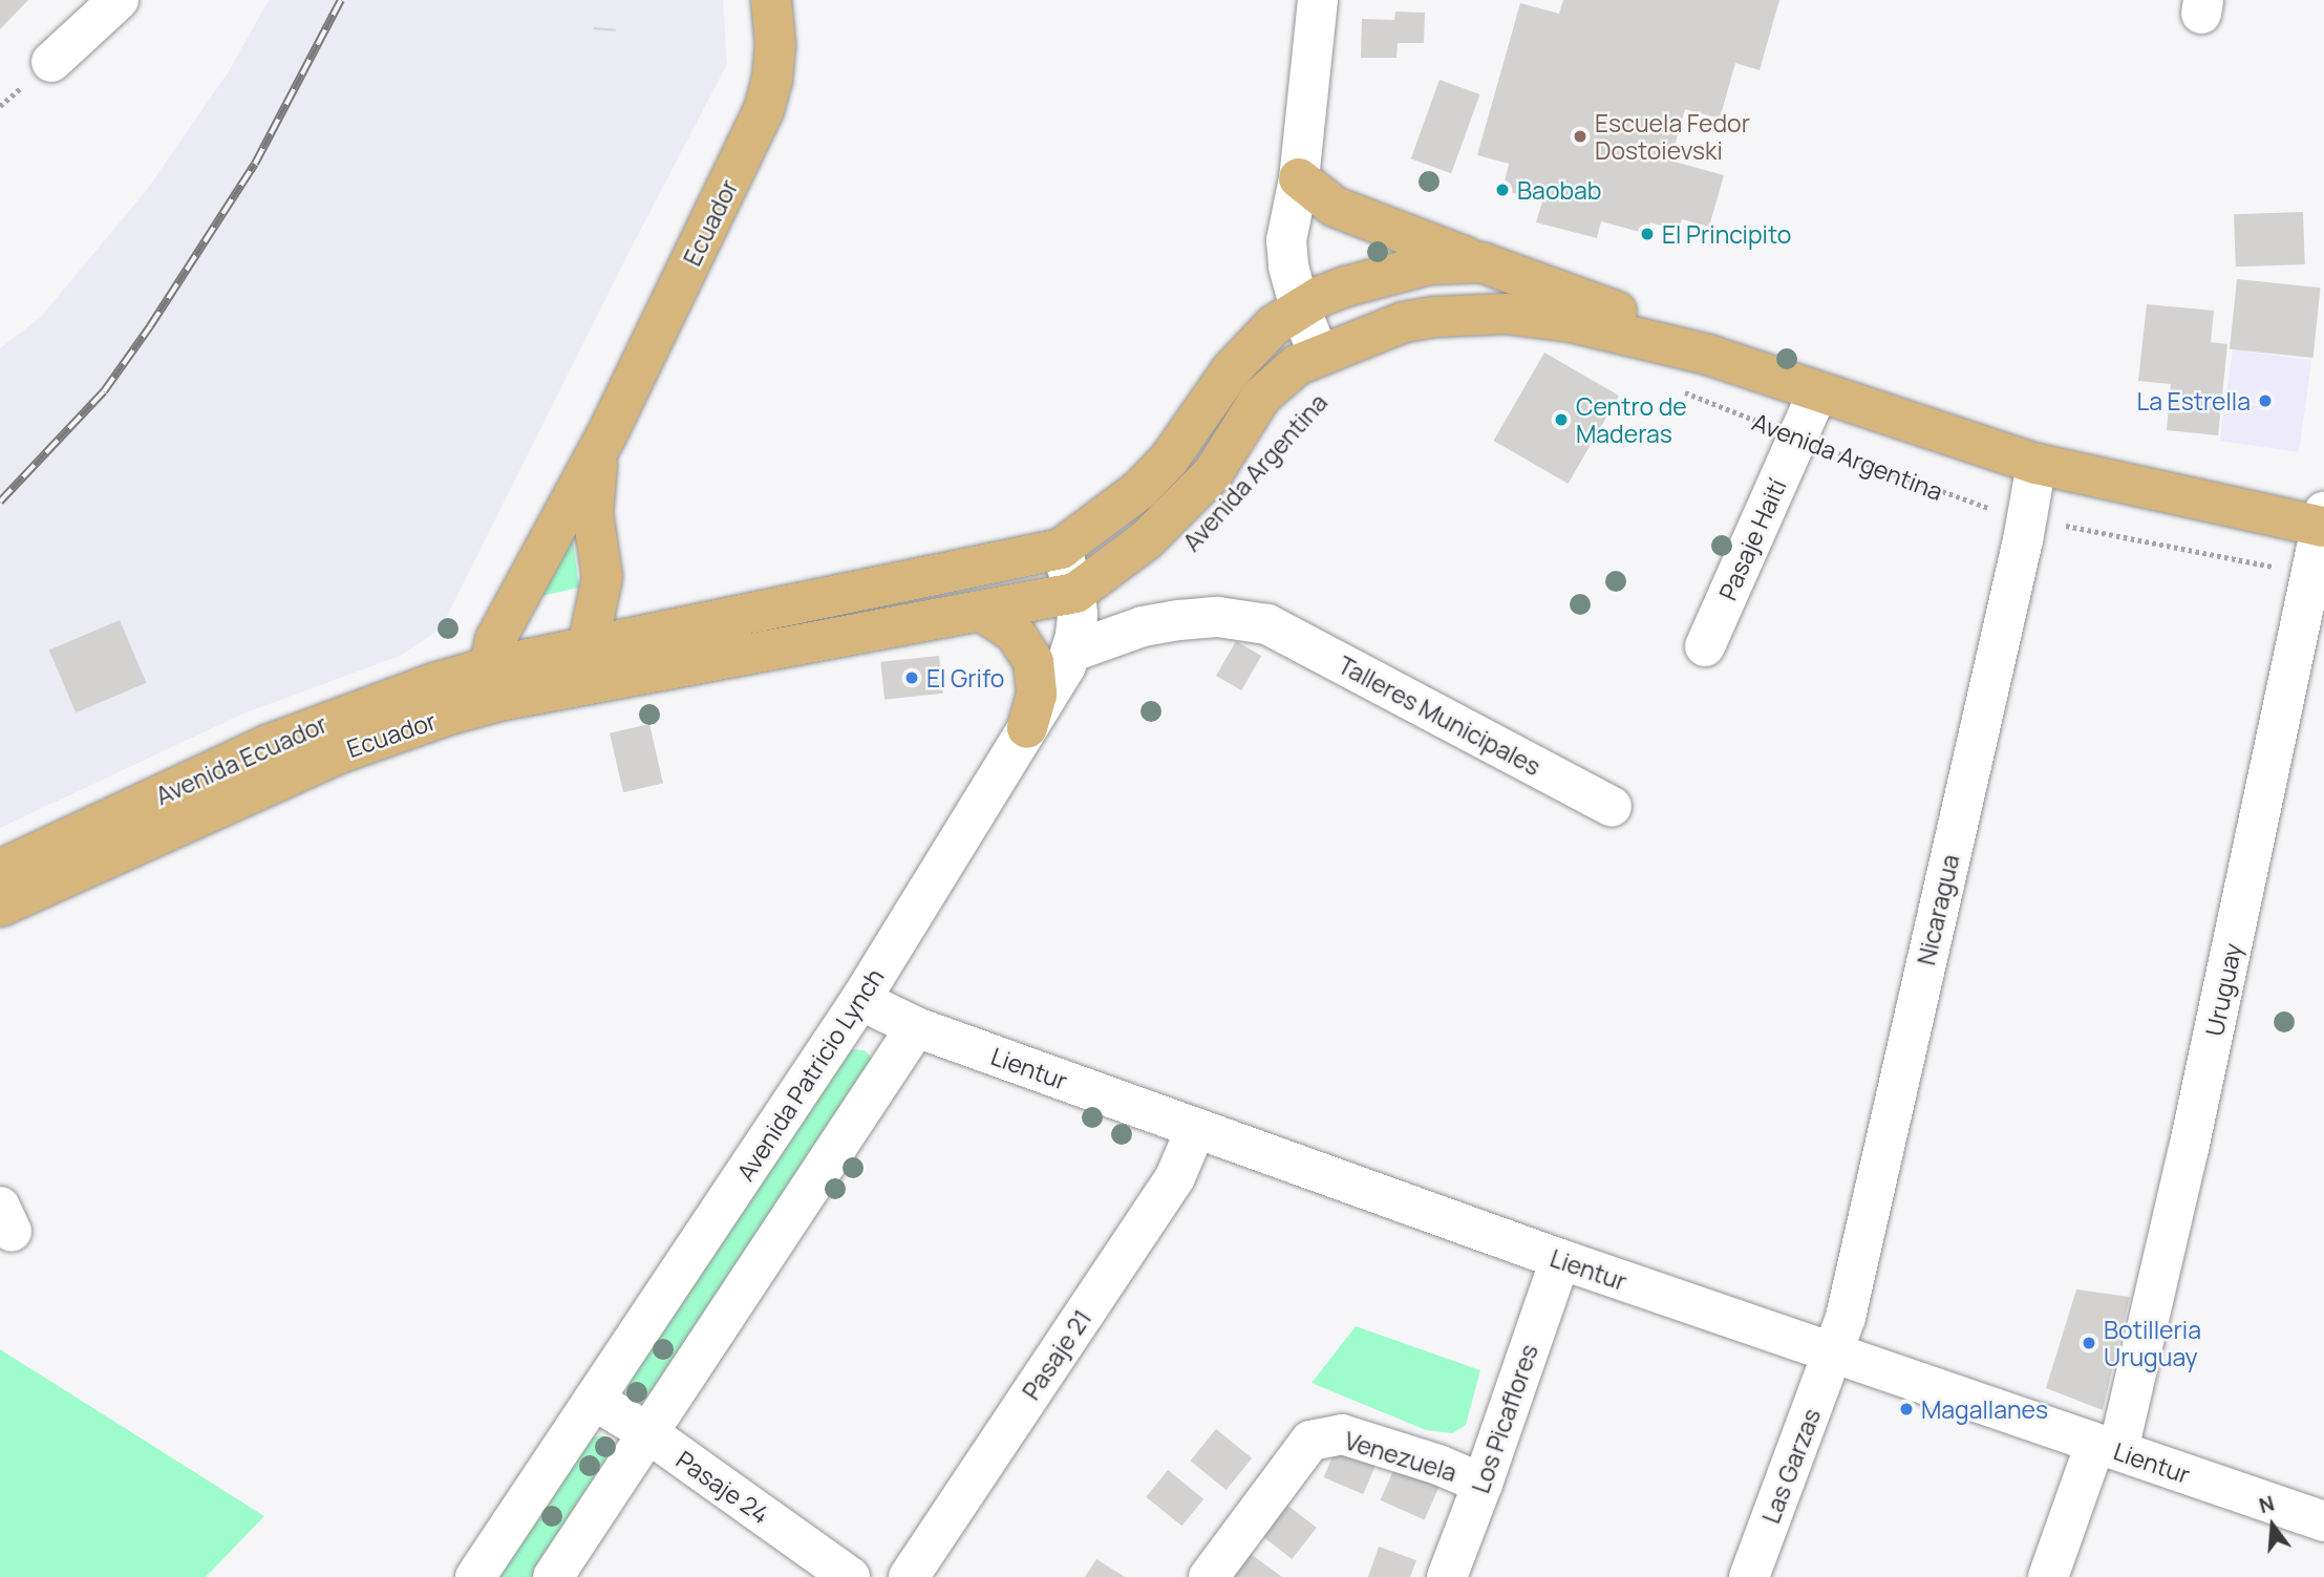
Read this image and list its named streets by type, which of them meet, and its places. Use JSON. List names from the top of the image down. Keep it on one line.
{"streets":{"main road":["Ecuador","Avenida Argentina","Avenida Ecuador"],"street":["Pasaje Haití","Talleres Municipales","Nicaragua","Uruguay","Lientur","Avenida Patricio Lynch","Pasaje 21","Los Picaflores","Venezuela","Las Garzas","Pasaje 24"]},"crossings":[["Ecuador","Avenida Argentina"],["Ecuador","Avenida Ecuador"],["Avenida Argentina","Pasaje Haití"],["Avenida Argentina","Nicaragua"],["Avenida Argentina","Uruguay"],["Avenida Argentina","Avenida Patricio Lynch"],["Talleres Municipales","Avenida Patricio Lynch"],["Nicaragua","Lientur"],["Nicaragua","Las Garzas"],["Uruguay","Lientur"],["Lientur","Avenida Patricio Lynch"],["Lientur","Pasaje 21"],["Lientur","Los Picaflores"],["Lientur","Las Garzas"],["Avenida Patricio Lynch","Pasaje 24"],["Los Picaflores","Venezuela"]],"places":["Escuela Fedor Dostoievski","Baobab","El Principito","La Estrella","Centro de Maderas","El Grifo","Botilleria Uruguay","Magallanes"],"north":"top"}
